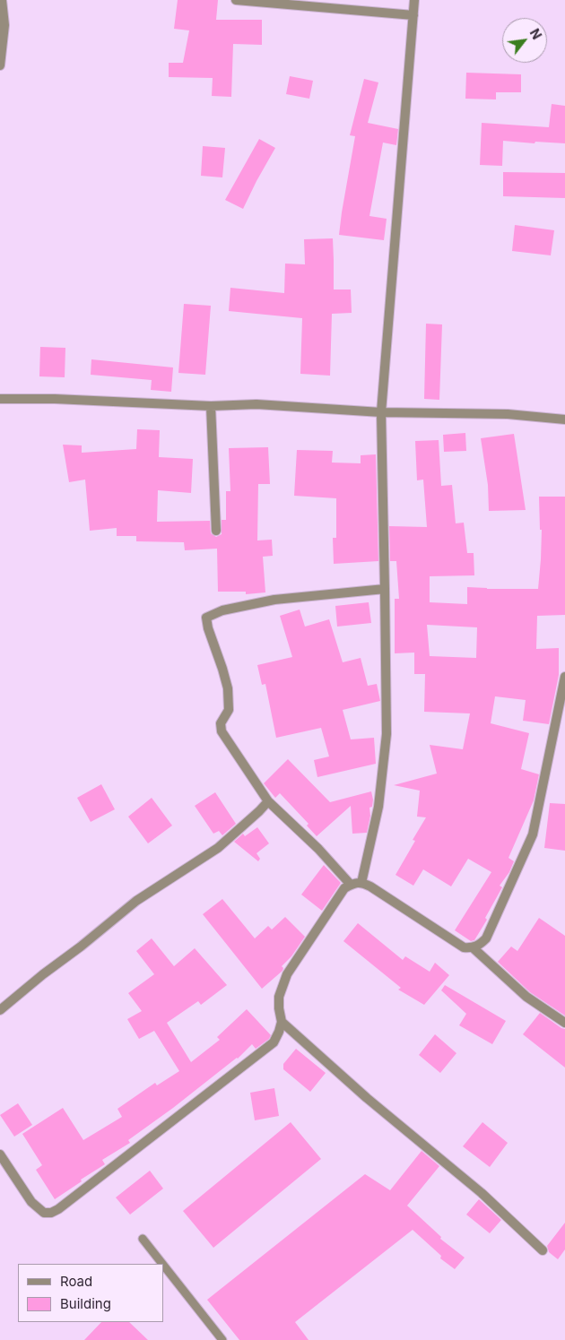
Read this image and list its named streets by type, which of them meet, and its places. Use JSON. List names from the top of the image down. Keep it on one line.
{"legend":["Road","Building"],"north":"top right"}
